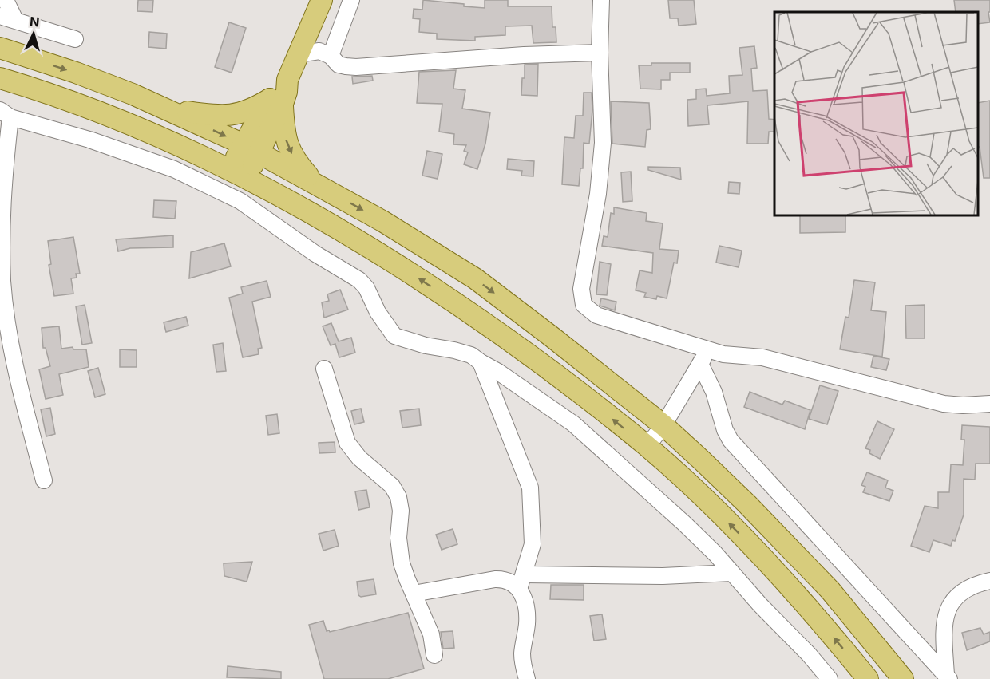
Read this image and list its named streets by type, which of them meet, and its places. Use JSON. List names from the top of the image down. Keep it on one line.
{"north":"top"}
